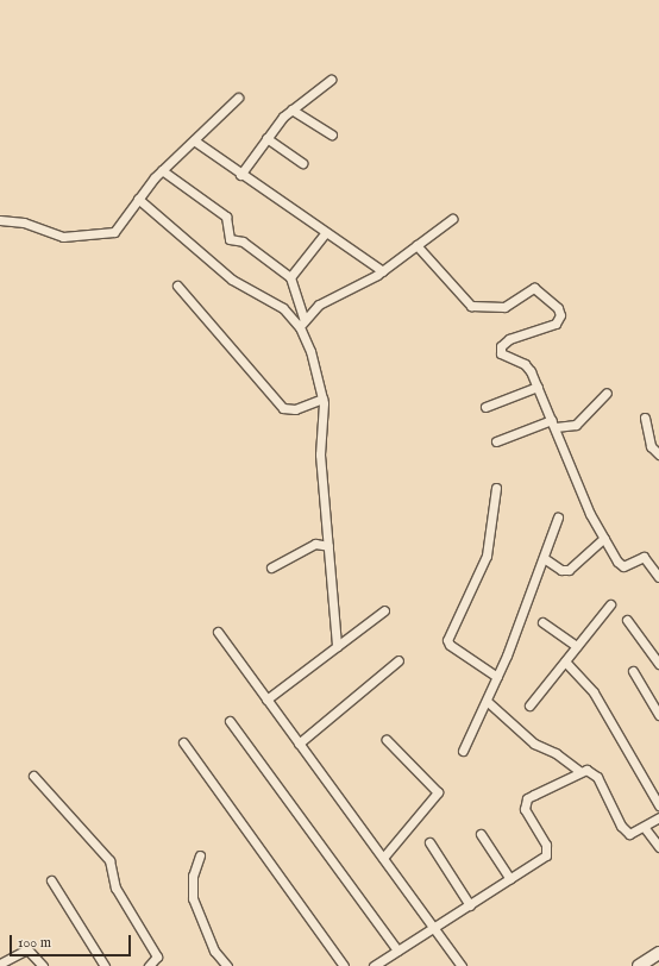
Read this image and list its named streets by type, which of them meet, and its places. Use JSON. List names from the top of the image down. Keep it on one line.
{"scale_bar":"100 m"}
